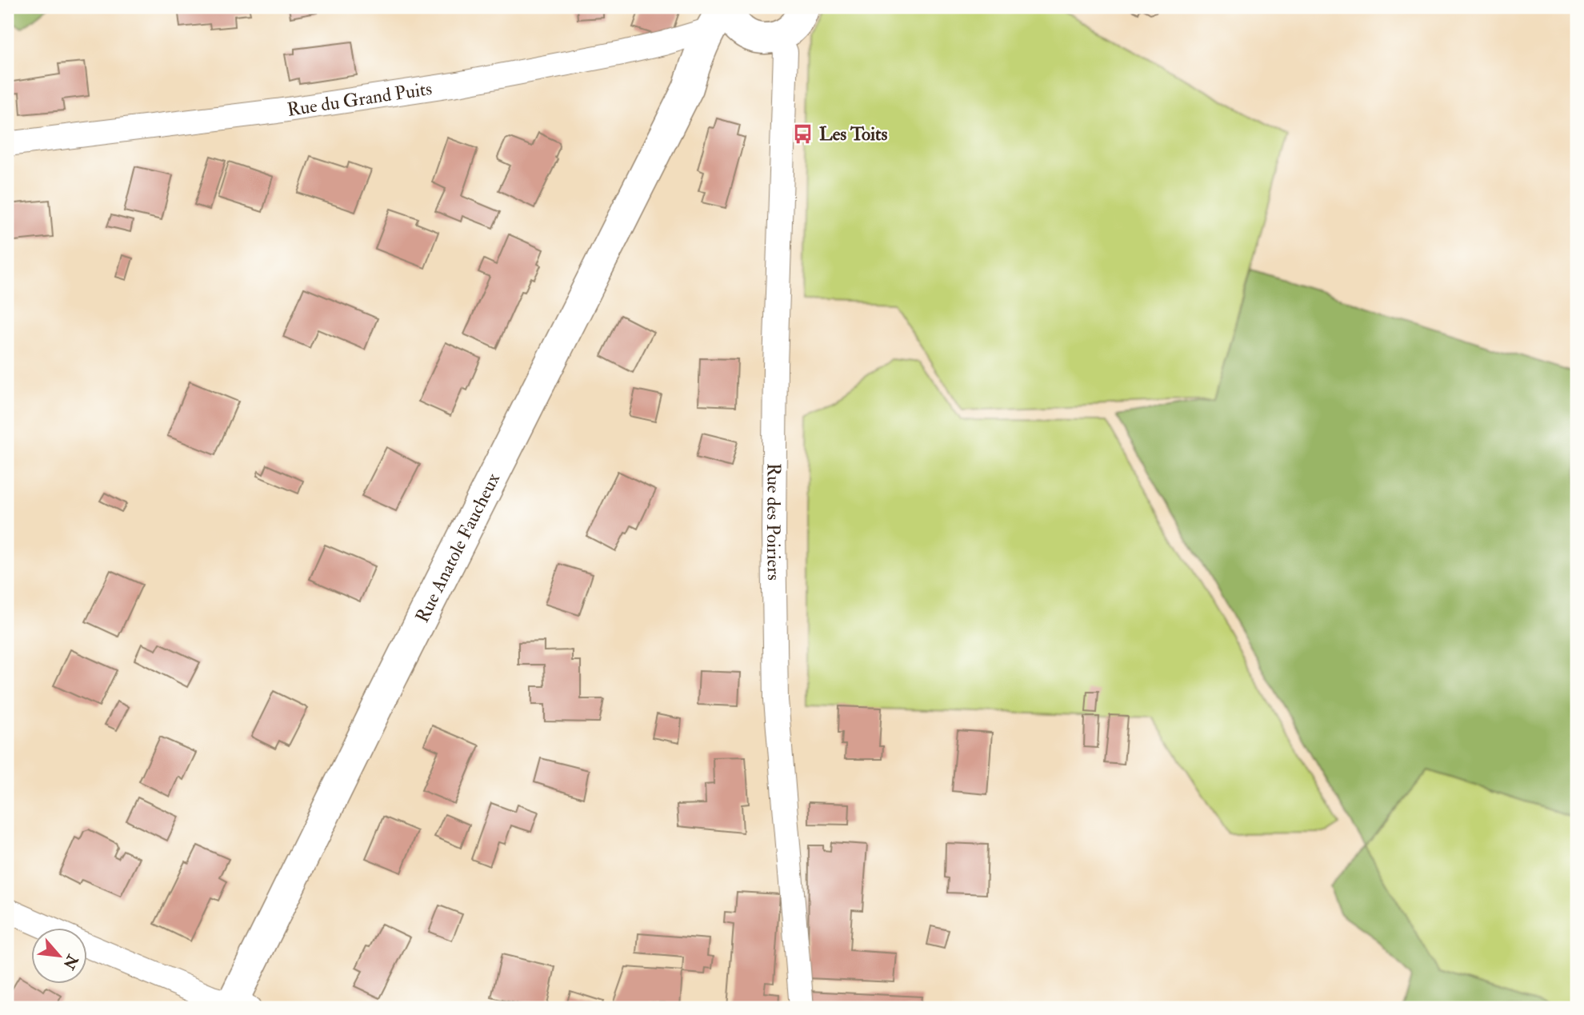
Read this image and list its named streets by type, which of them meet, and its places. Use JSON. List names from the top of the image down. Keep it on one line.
{"streets":{"main road":["Rue Anatole Faucheux"],"street":["Rue du Grand Puits","Rue des Poiriers"]},"crossings":[["Rue du Grand Puits","Rue Anatole Faucheux"]],"places":{"bus stop":["Les Toits"]},"north":"bottom right"}
